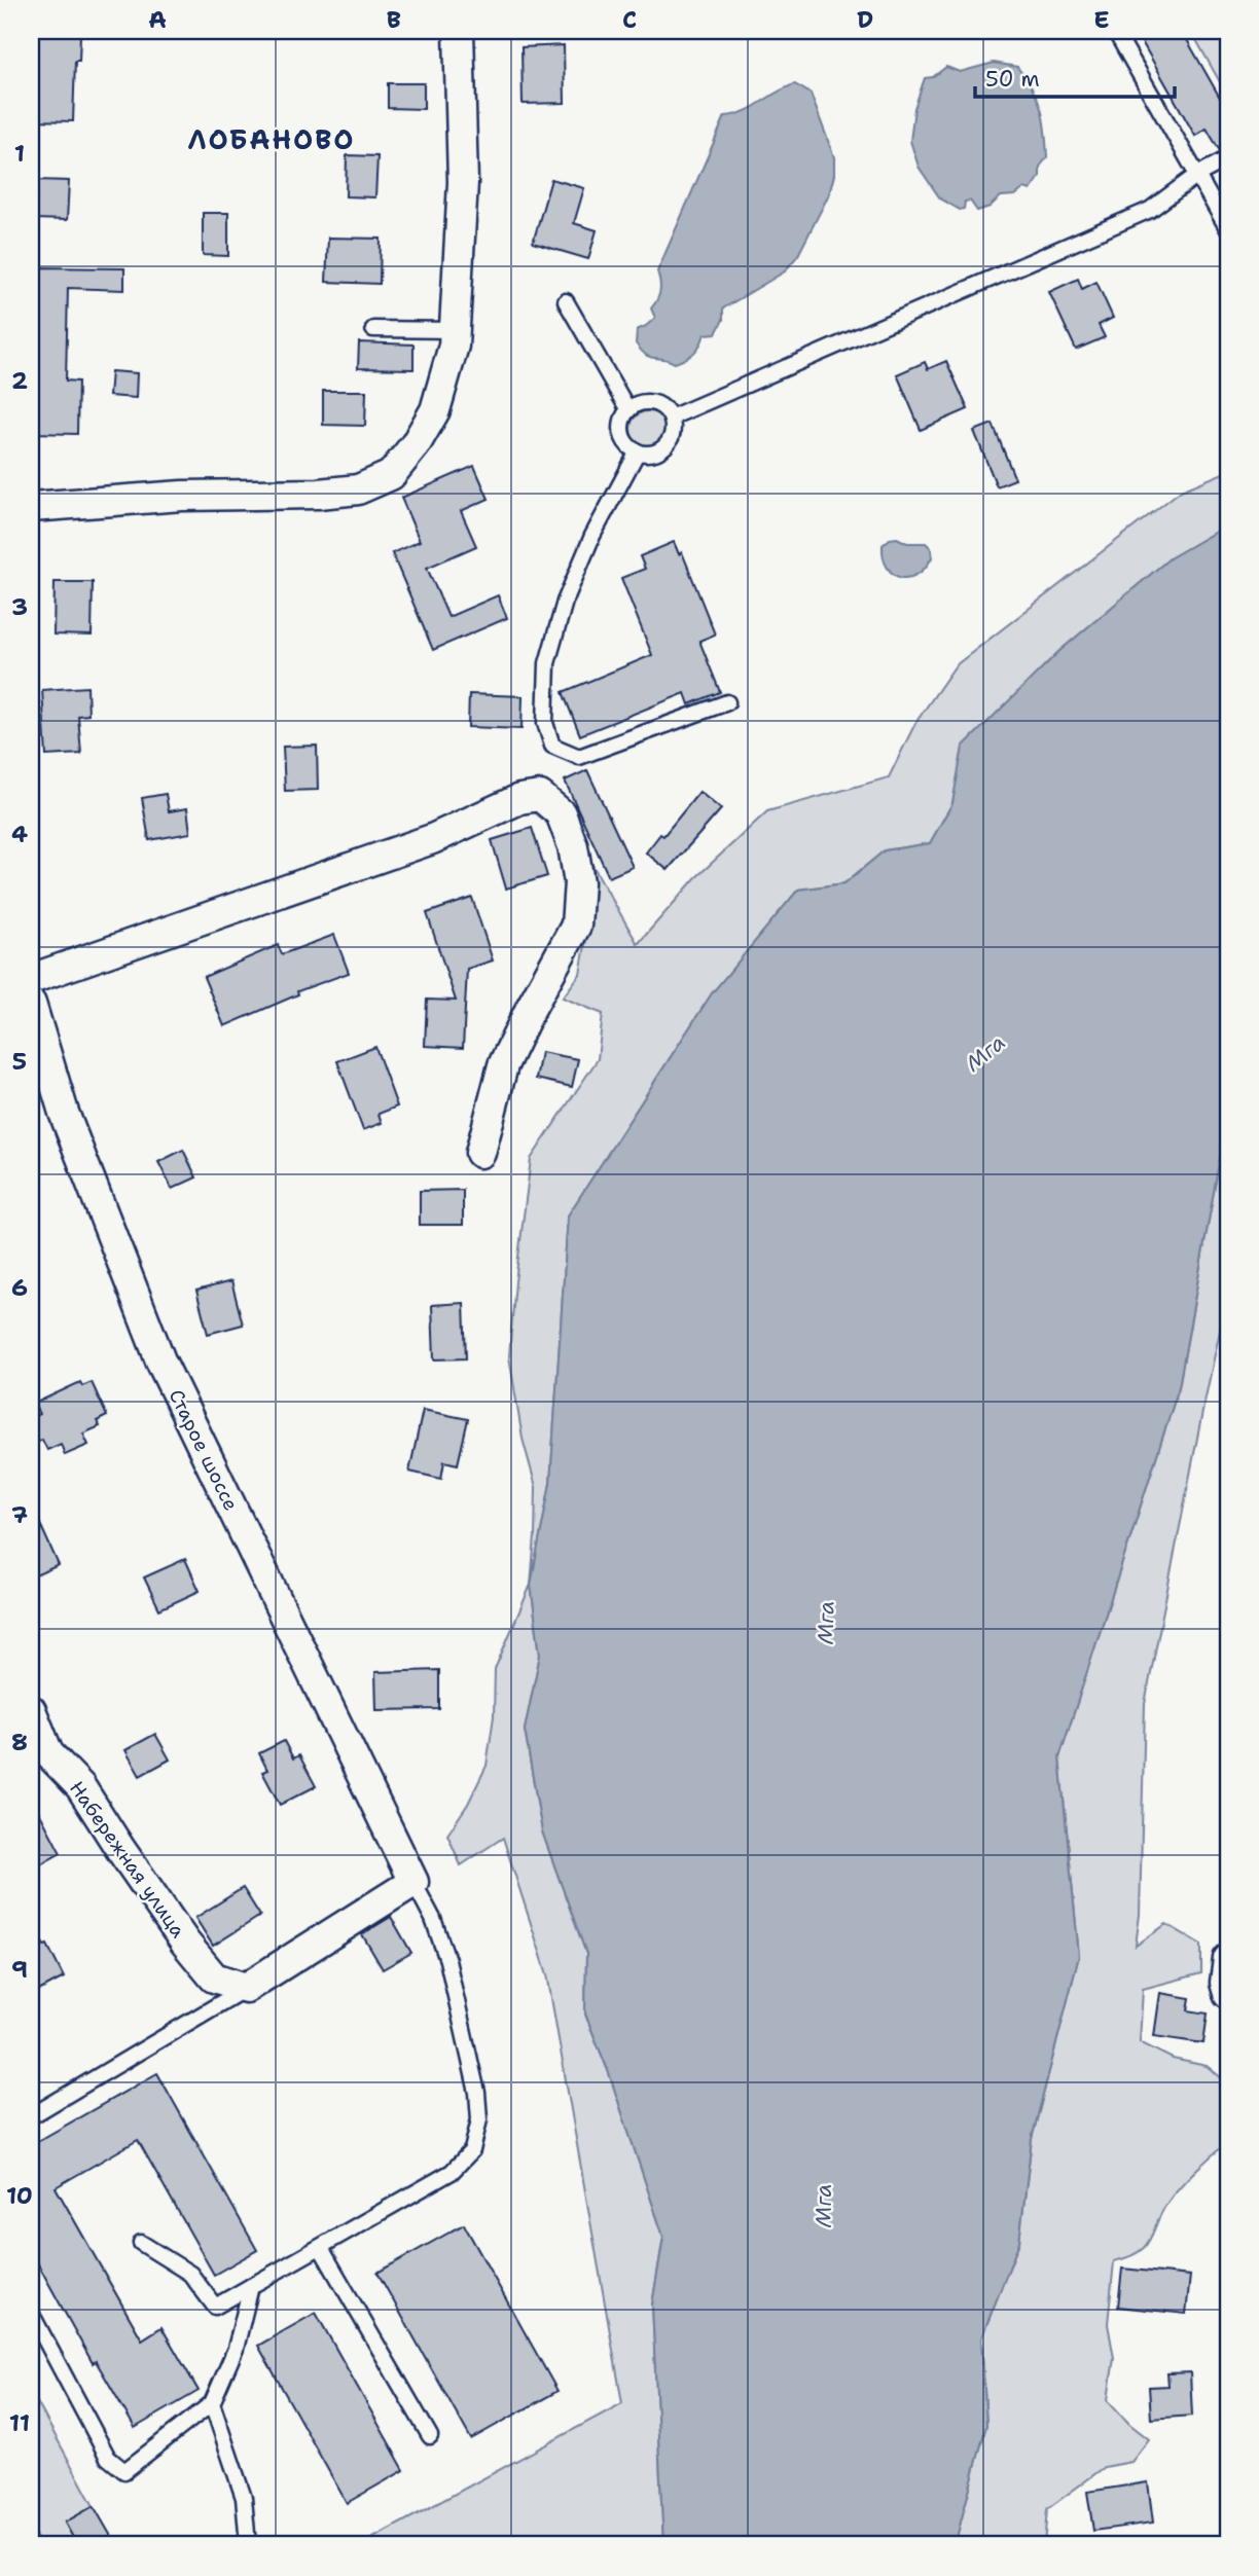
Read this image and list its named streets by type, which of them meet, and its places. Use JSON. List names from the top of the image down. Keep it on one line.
{"streets":{"street":["Старое шоссе","Набережная улица"]},"districts":["ЛОБАНОВО"],"water":["Мга"],"scale_bar":"50 m","grid":{"columns":["A","B","C","D","E"],"rows":["1","2","3","4","5","6","7","8","9","10","11"]}}
